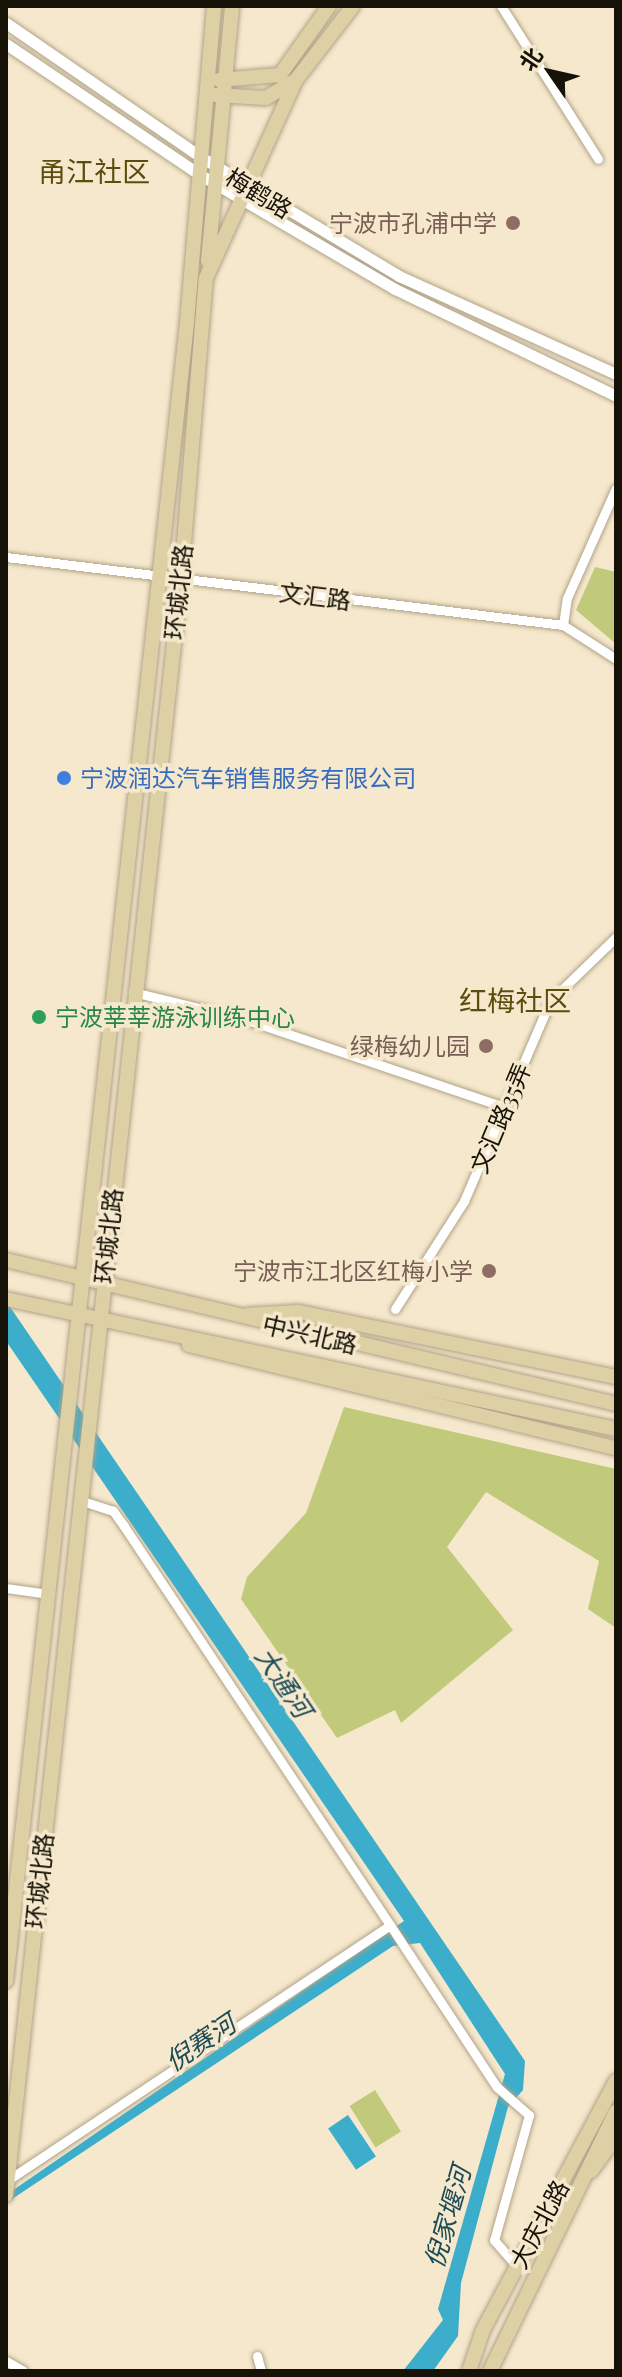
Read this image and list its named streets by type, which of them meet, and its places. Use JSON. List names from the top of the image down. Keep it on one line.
{"streets":{"main road":["环城北路","中兴北路","大庆北路"],"street":["梅鹤路","文汇路","文汇路35弄"]},"crossings":[["梅鹤路","环城北路"],["环城北路","文汇路"],["环城北路","中兴北路"]],"districts":["甬江社区","红梅社区"],"water":["大通河","倪赛河","倪家堰河"],"places":["宁波市孔浦中学","宁波润达汽车销售服务有限公司","宁波莘莘游泳训练中心","绿梅幼儿园","宁波市江北区红梅小学"],"north":"top left"}
